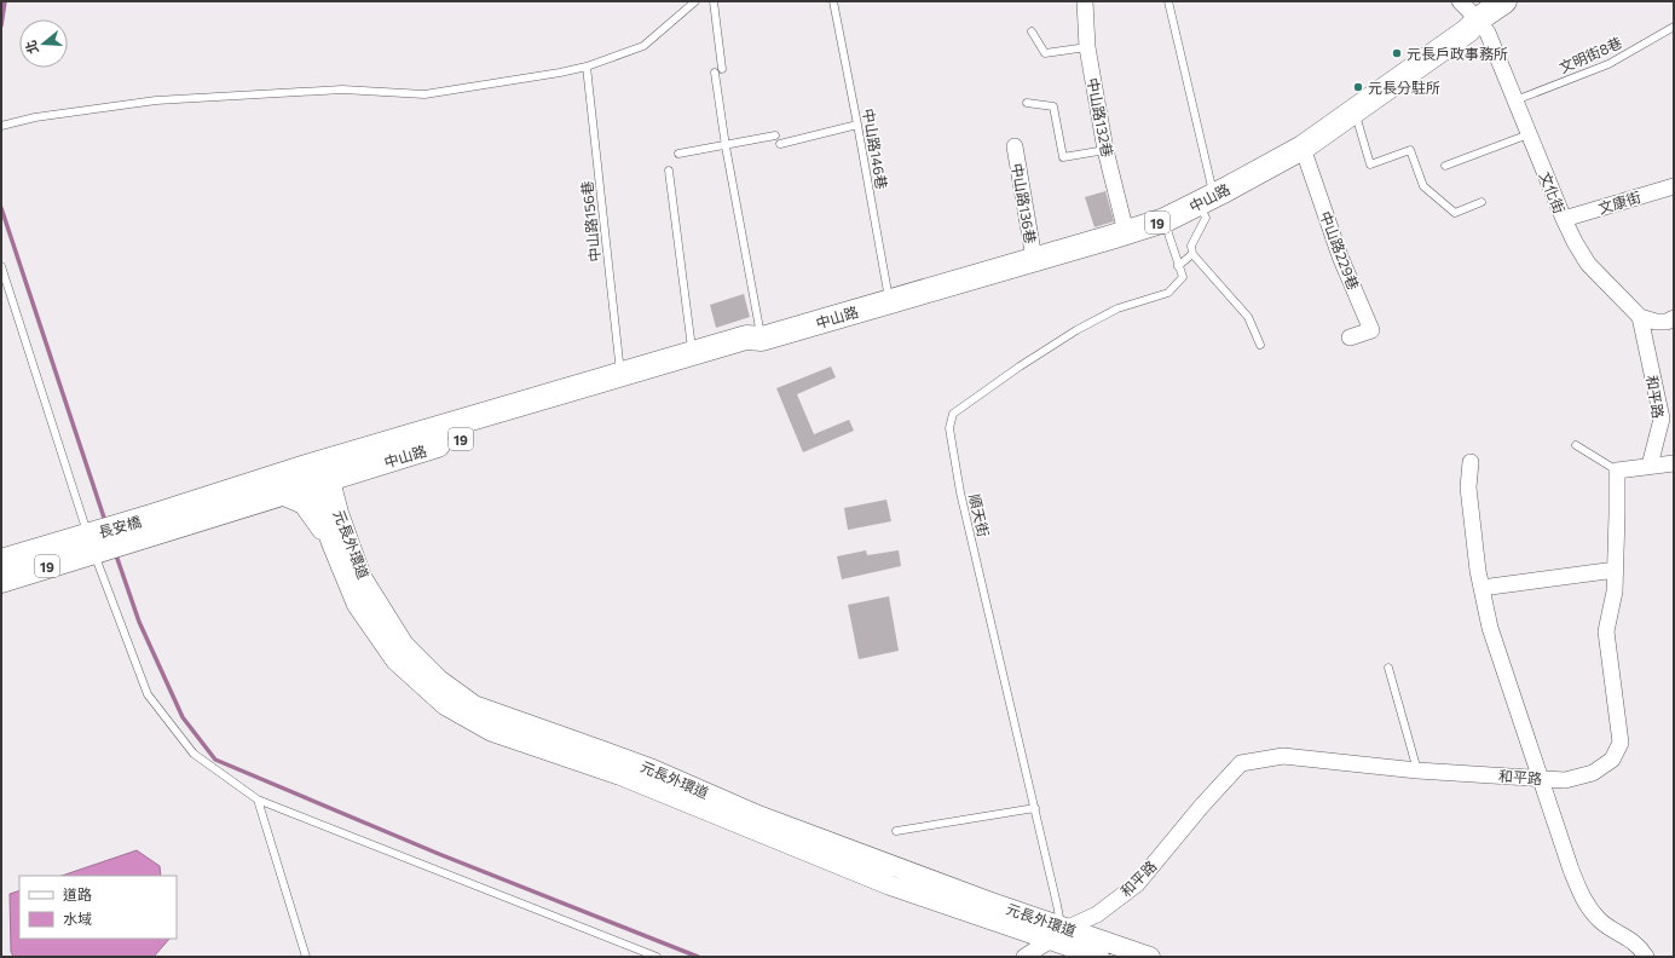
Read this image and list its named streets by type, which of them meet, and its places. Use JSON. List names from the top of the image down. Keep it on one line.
{"streets":{"main road":["中山路","19","長安橋"],"street":["中山路132巷","文化街","文康街","中山路136巷","中山路229巷","和平路","元長外環道"],"lane":["文明街8巷","中山路146巷","中山路156巷","順天街"]},"crossings":[["文明街8巷","文化街"],["中山路132巷","中山路"],["中山路146巷","中山路"],["文化街","中山路"],["文化街","文康街"],["文化街","和平路"],["中山路","中山路136巷"],["中山路","中山路156巷"],["中山路","中山路229巷"],["中山路","順天街"],["中山路","長安橋"],["中山路","元長外環道"],["19","長安橋"],["和平路","順天街"],["和平路","元長外環道"],["順天街","元長外環道"]],"places":["元長戶政事務所","元長分駐所"],"legend":["道路","水域"],"north":"left"}
